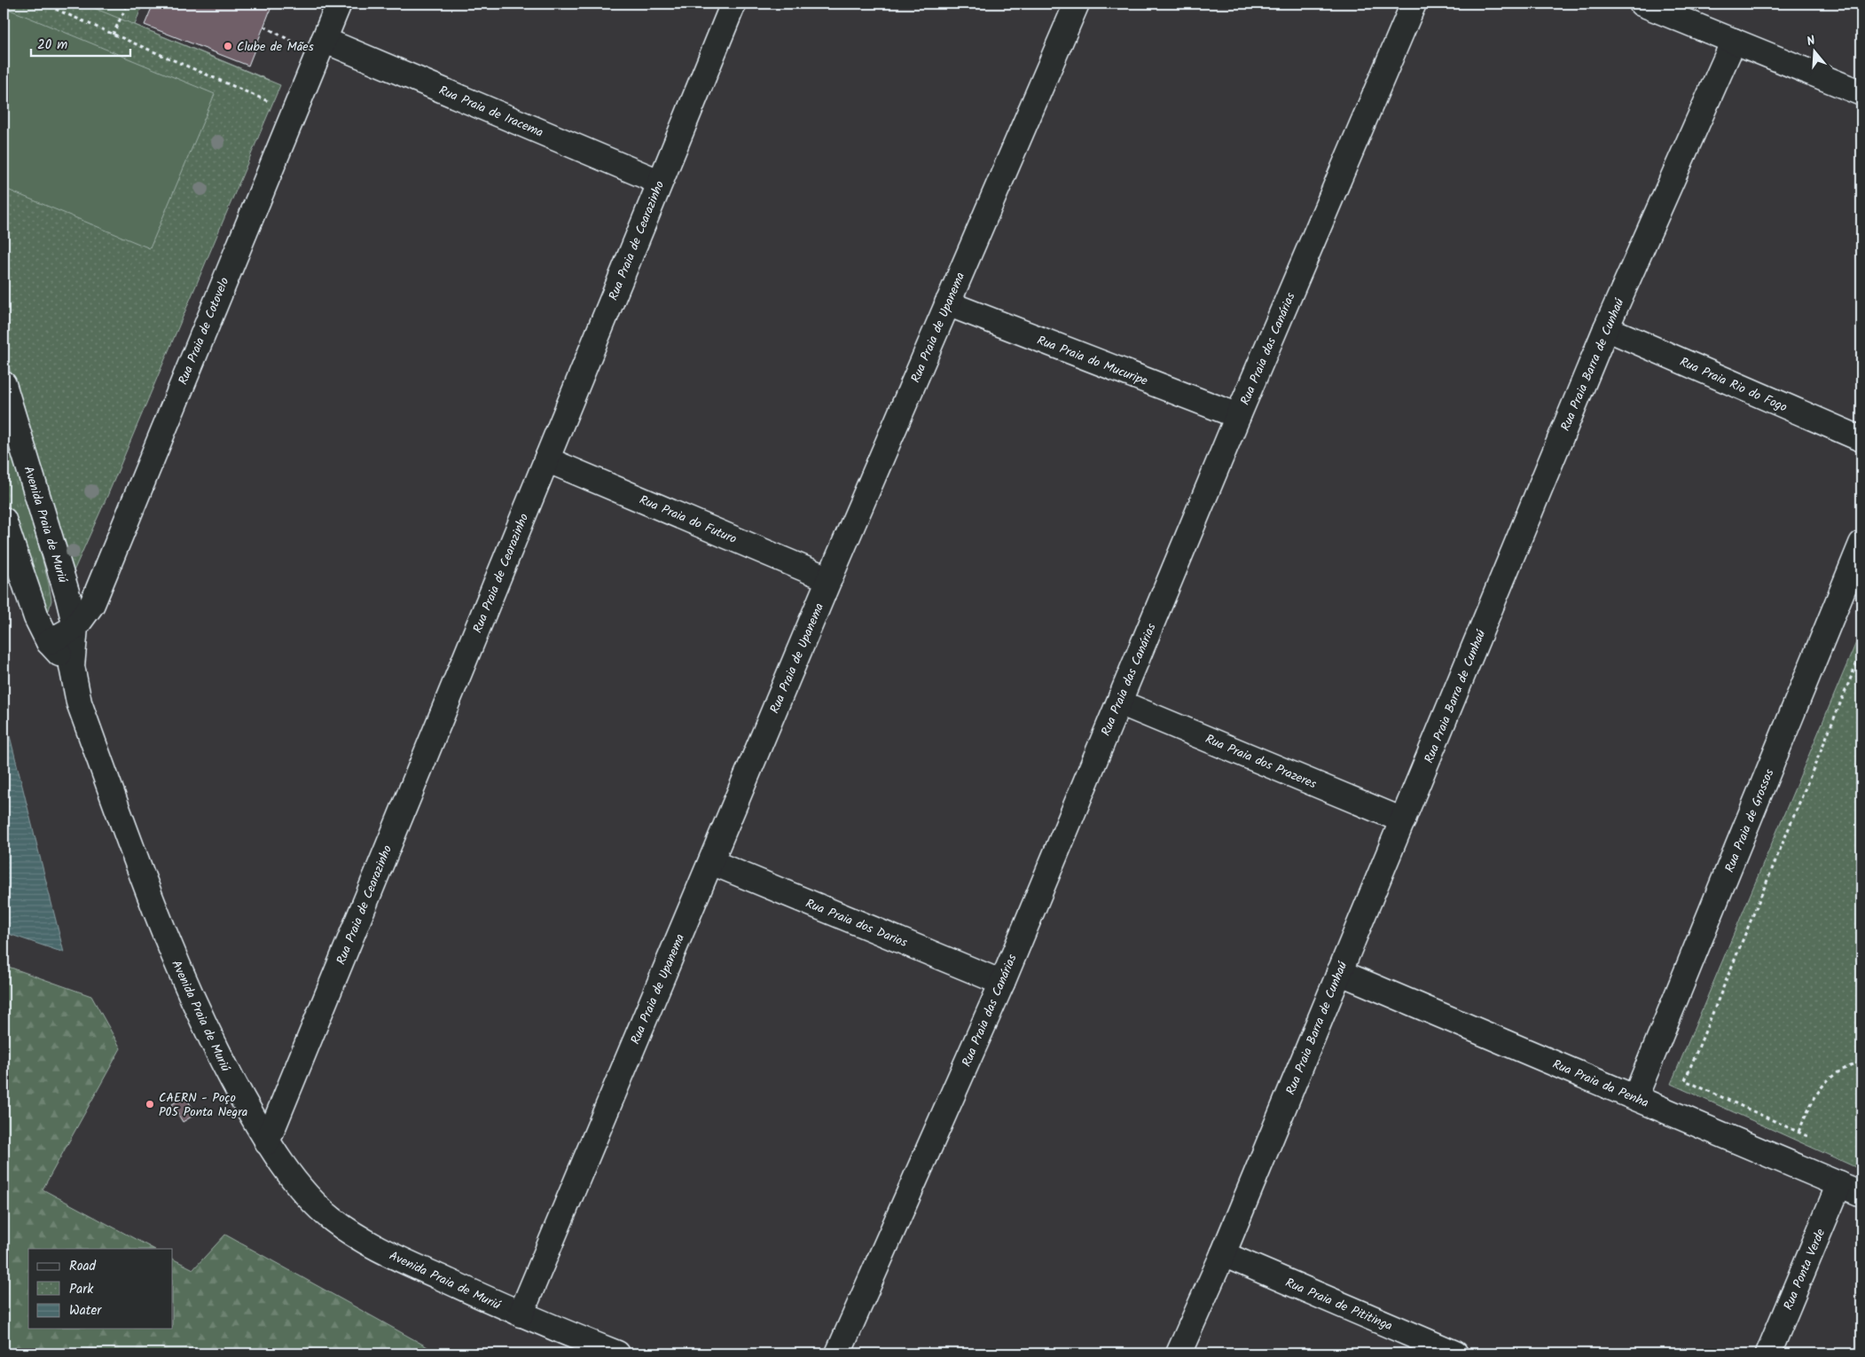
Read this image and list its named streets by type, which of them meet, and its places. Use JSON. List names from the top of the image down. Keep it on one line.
{"streets":{"street":["Rua Praia de Iracema","Rua Praia de Cearazinho","Rua Praia de Upanema","Rua Praia de Cotovelo","Rua Praia das Canárias","Rua Praia do Mucuripe","Rua Praia Barra de Cunhaú","Rua Praia Rio do Fogo","Rua Praia do Futuro","Avenida Praia de Muriú","Rua Praia dos Prazeres","Rua Praia de Grossos","Rua Praia dos Darios","Rua Praia da Penha","Rua Ponta Verde","Rua Praia de Pititinga"]},"crossings":[["Rua Praia de Iracema","Rua Praia de Cearazinho"],["Rua Praia de Iracema","Rua Praia de Cotovelo"],["Rua Praia de Cearazinho","Rua Praia do Futuro"],["Rua Praia de Cearazinho","Avenida Praia de Muriú"],["Rua Praia de Upanema","Rua Praia do Mucuripe"],["Rua Praia de Upanema","Rua Praia do Futuro"],["Rua Praia de Upanema","Avenida Praia de Muriú"],["Rua Praia de Upanema","Rua Praia dos Darios"],["Rua Praia de Cotovelo","Avenida Praia de Muriú"],["Rua Praia das Canárias","Rua Praia do Mucuripe"],["Rua Praia das Canárias","Rua Praia dos Prazeres"],["Rua Praia das Canárias","Rua Praia dos Darios"],["Rua Praia Barra de Cunhaú","Rua Praia Rio do Fogo"],["Rua Praia Barra de Cunhaú","Rua Praia dos Prazeres"],["Rua Praia Barra de Cunhaú","Rua Praia da Penha"],["Rua Praia Barra de Cunhaú","Rua Praia de Pititinga"],["Rua Praia de Grossos","Rua Praia da Penha"],["Rua Praia da Penha","Rua Ponta Verde"]],"places":["Clube de Mães","CAERN - Poço P05 Ponta Negra"],"legend":["Road","Park","Water"],"scale_bar":"20 m","north":"top"}
